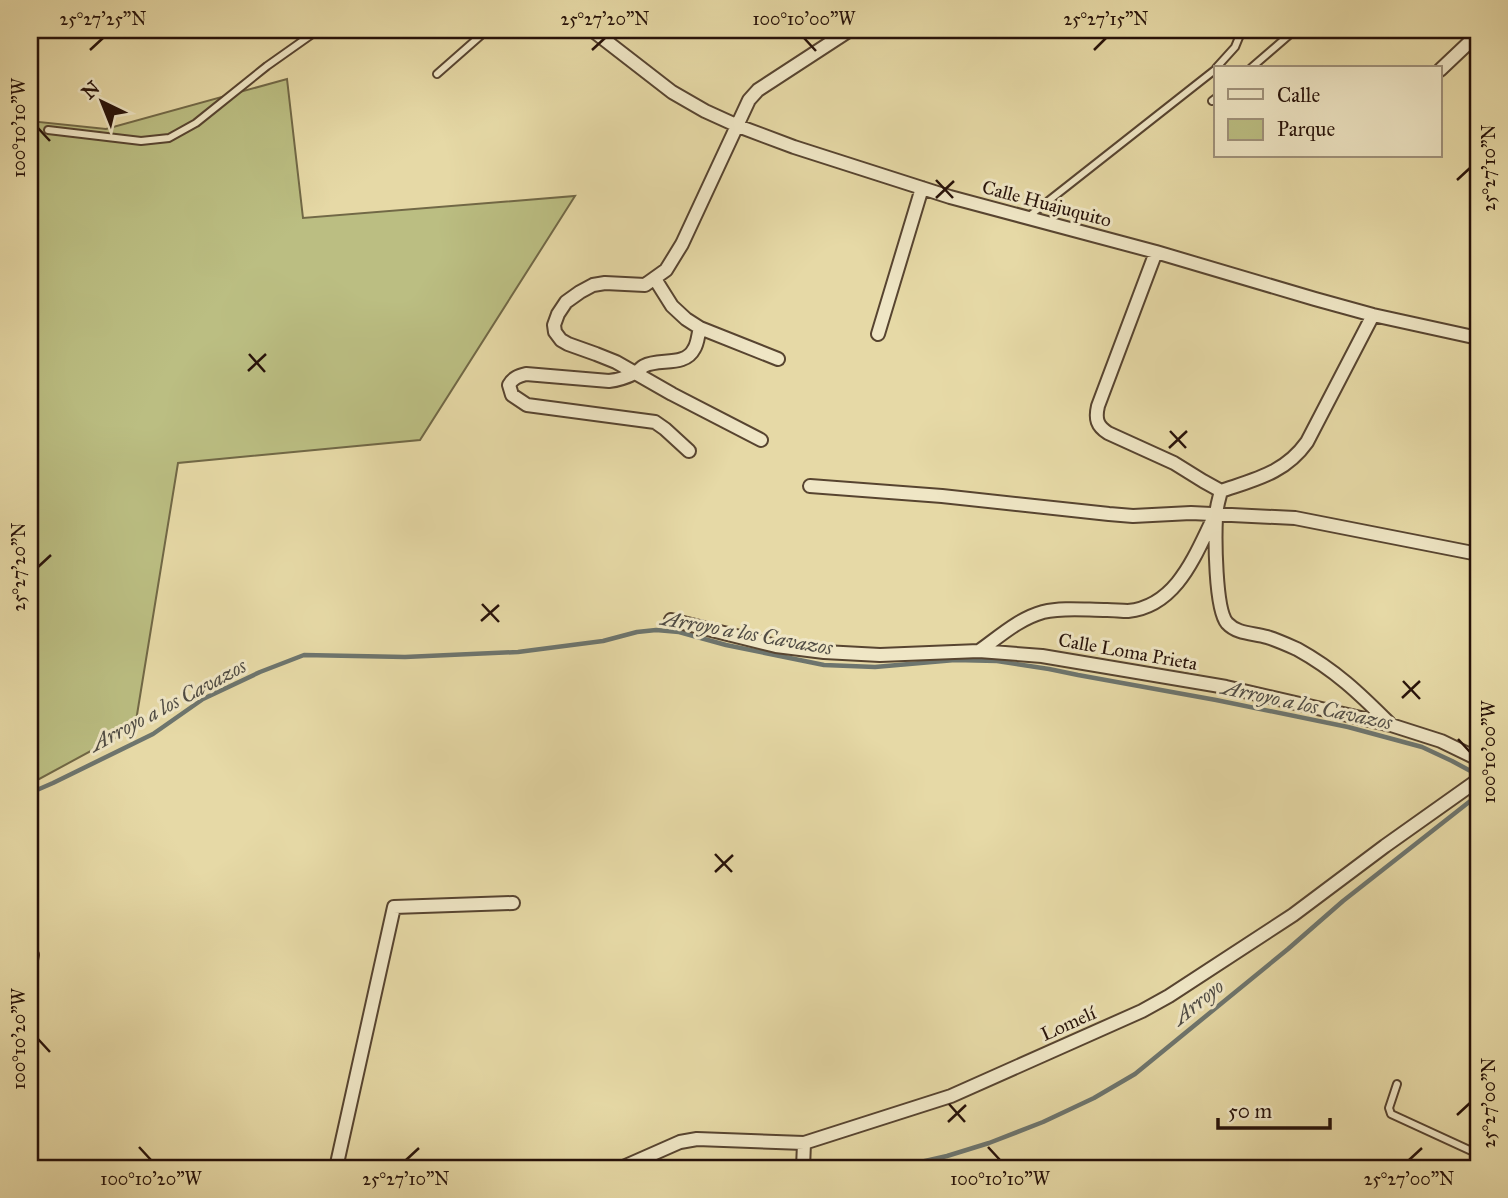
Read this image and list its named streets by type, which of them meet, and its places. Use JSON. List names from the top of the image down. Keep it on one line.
{"streets":{"street":["Calle Huajuquito","Calle Loma Prieta","Lomelí"]},"water":["Arroyo a los Cavazos","Arroyo"],"legend":["Calle","Parque"],"scale_bar":"50 m","north":"top left","coordinates":["25°27'25\"N","25°27'20\"N","100°10'00\"W","25°27'15\"N","100°10'10\"W","25°27'10\"N","100°10'20\"W","25°27'00\"N"]}
